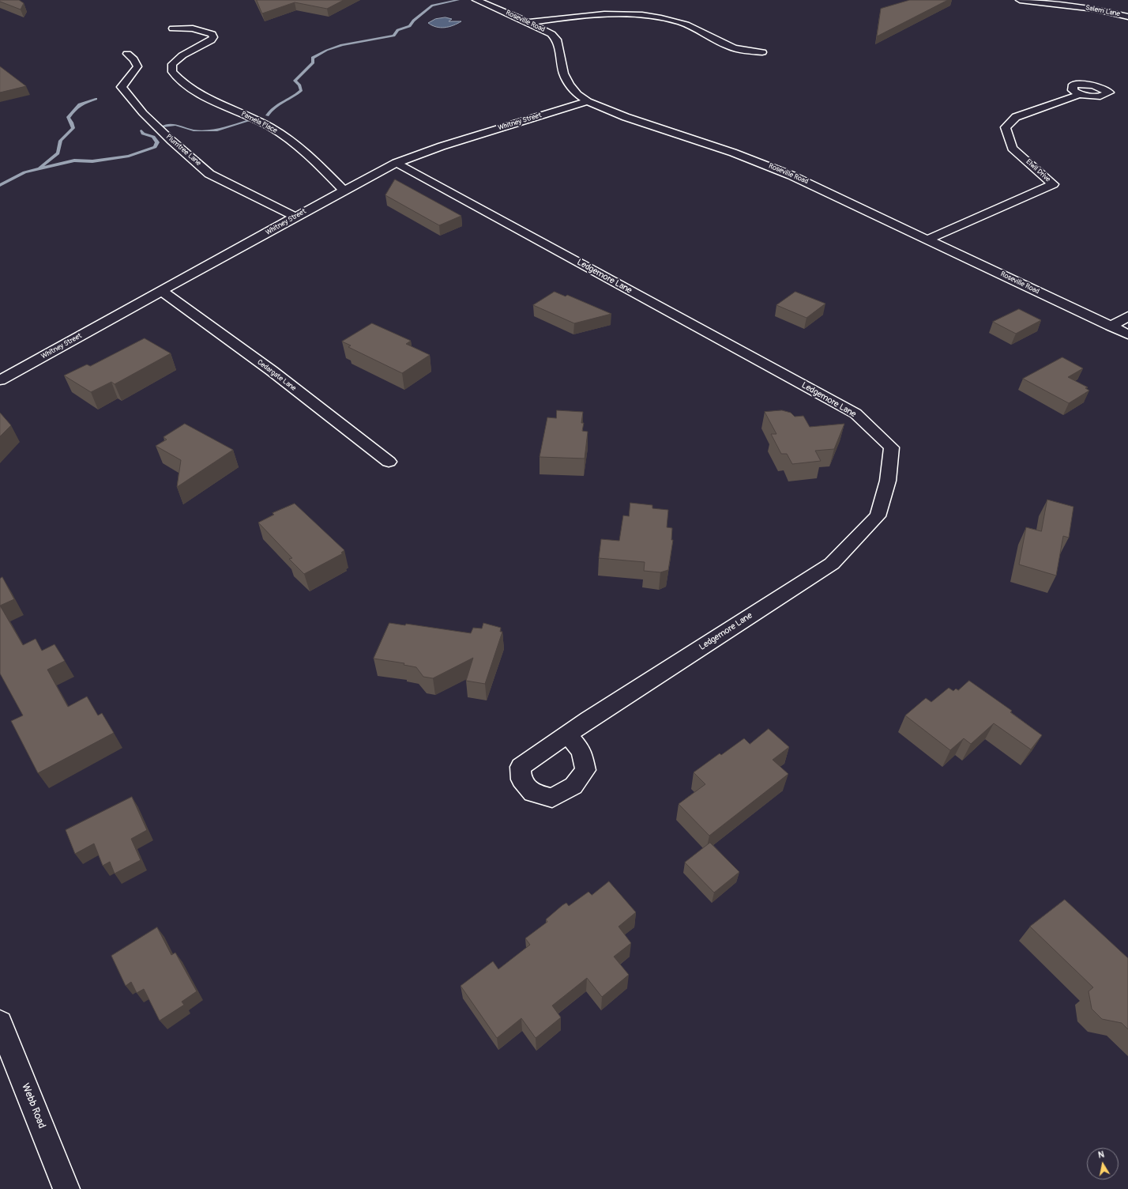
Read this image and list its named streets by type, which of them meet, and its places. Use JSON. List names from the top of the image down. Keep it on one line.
{"streets":{"street":["Salem Lane","Roseville Road","Whitney Street","Pamela Place","Plumtree Lane","Elwil Drive","Ledgemore Lane","Cedargate Lane","Webb Road"]},"crossings":[["Roseville Road","Whitney Street"],["Roseville Road","Elwil Drive"],["Whitney Street","Pamela Place"],["Whitney Street","Plumtree Lane"],["Whitney Street","Ledgemore Lane"],["Whitney Street","Cedargate Lane"]],"north":"top"}
